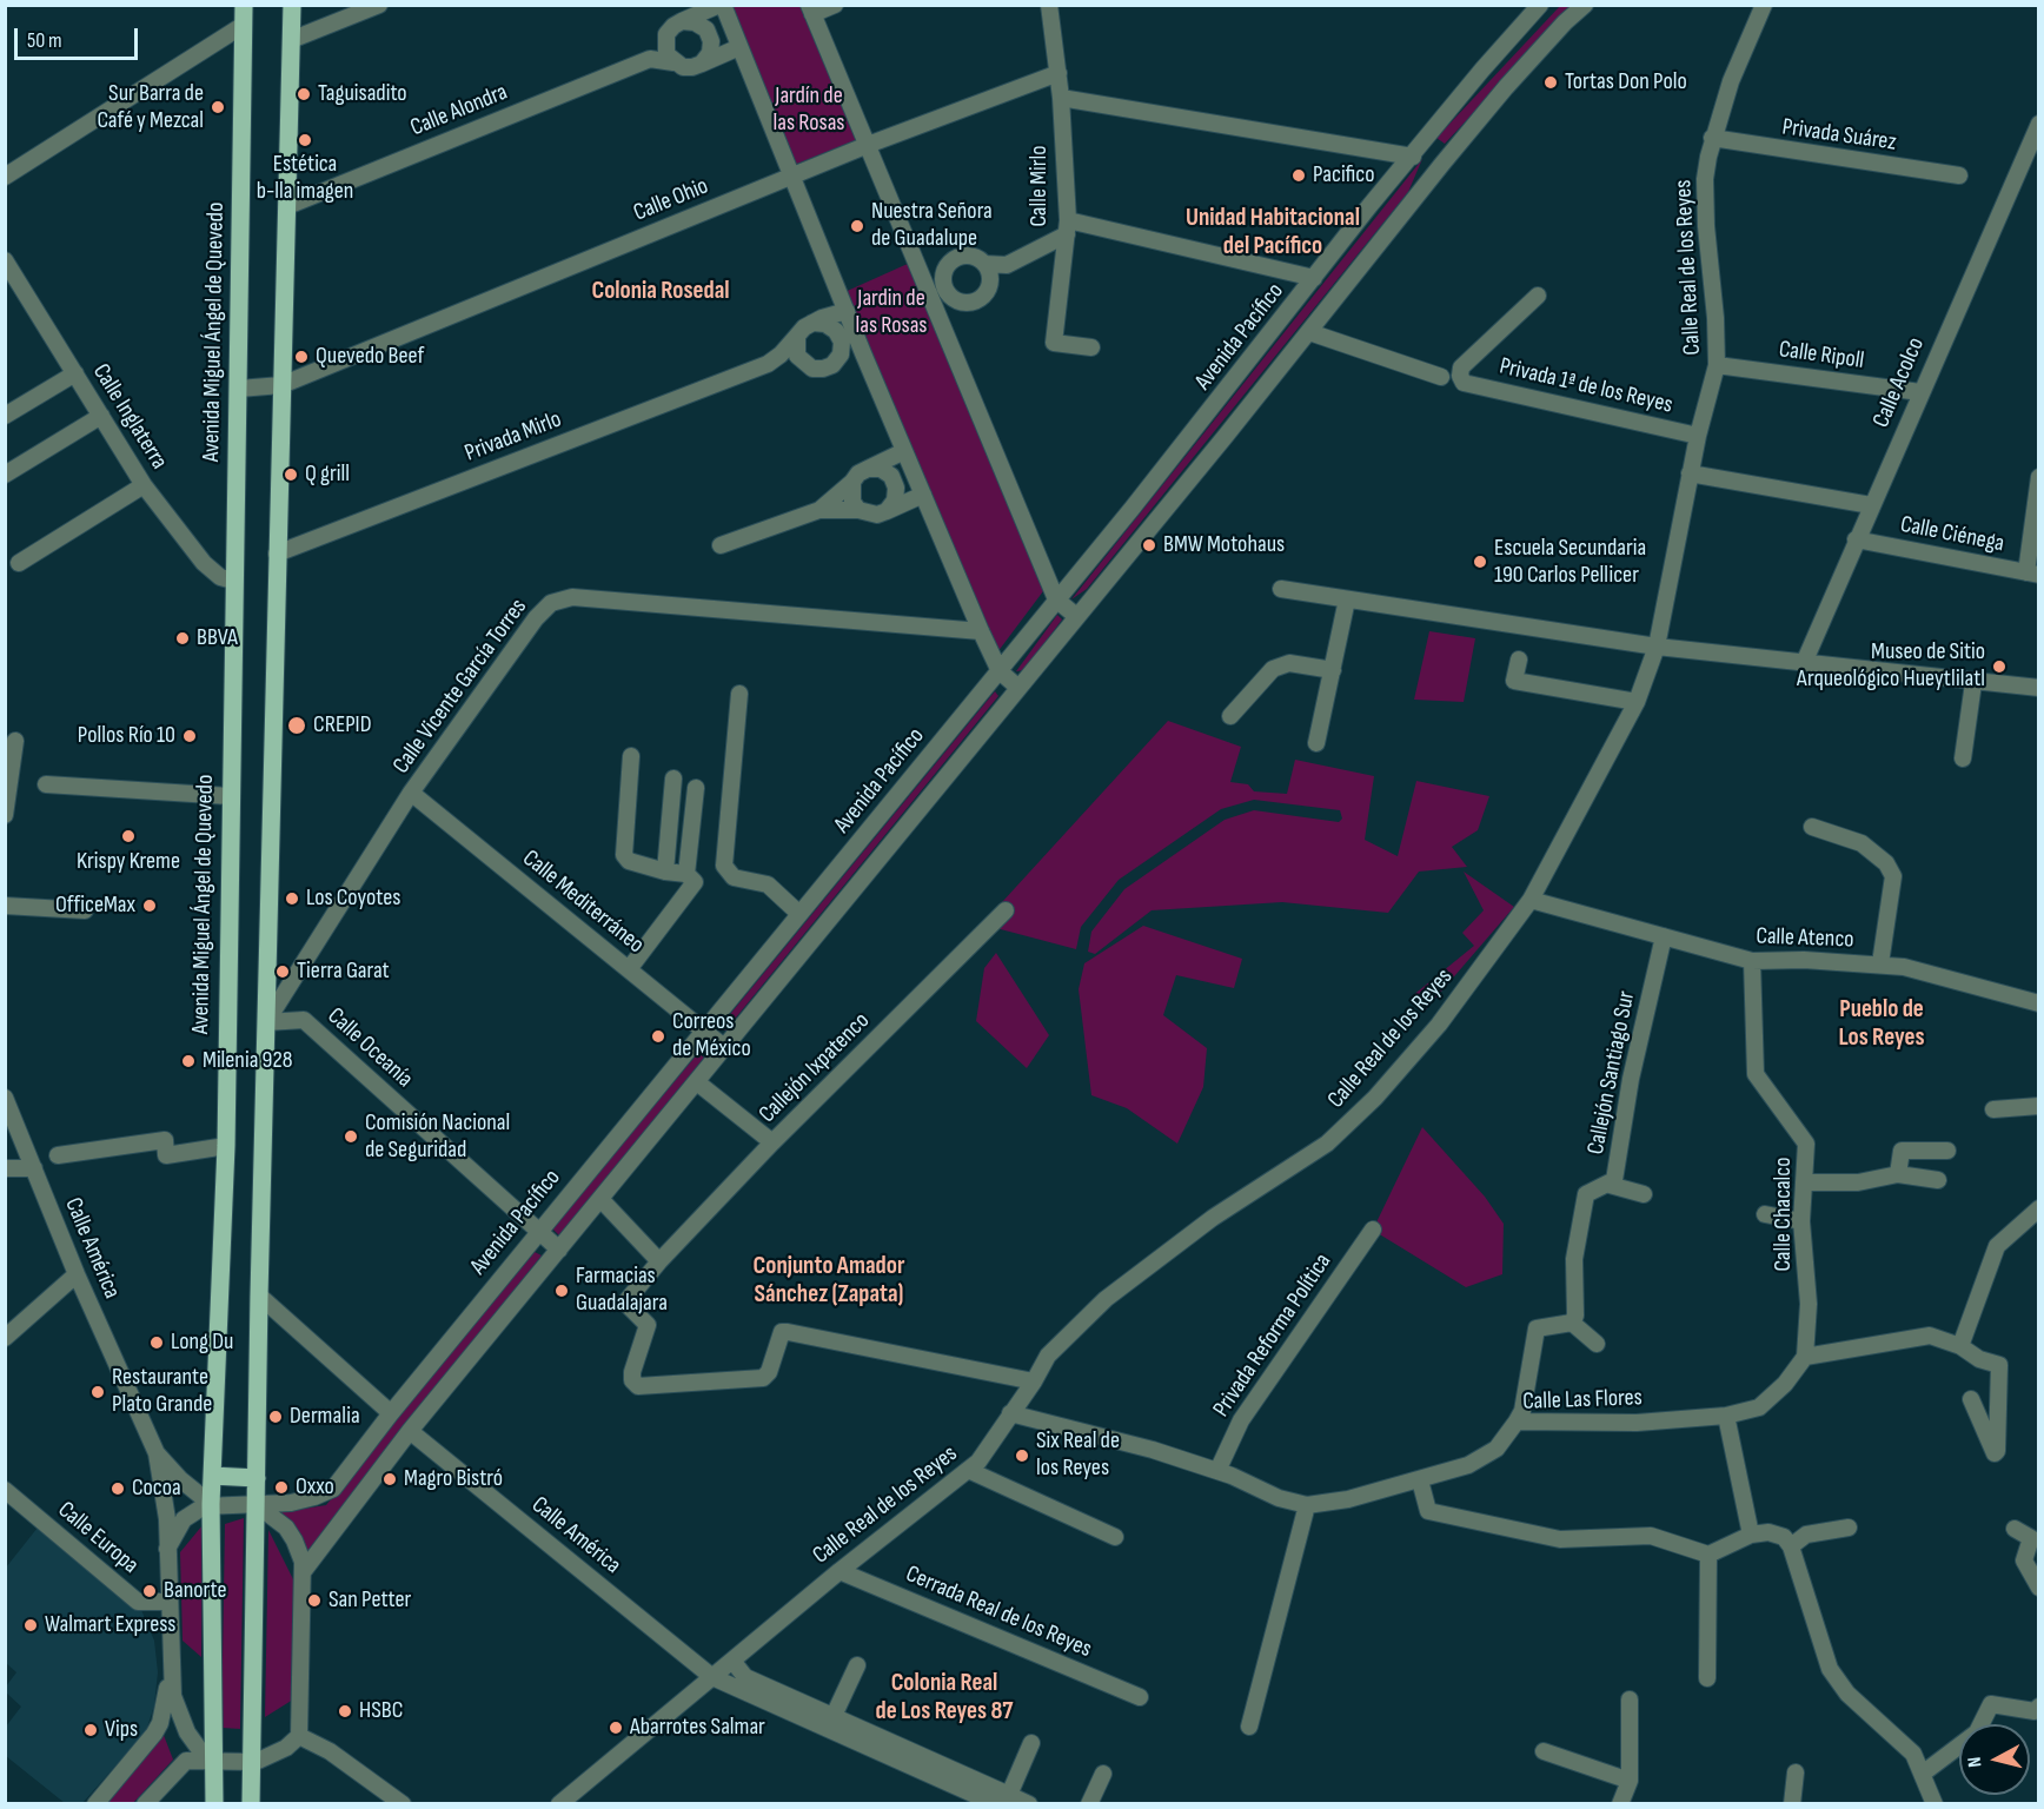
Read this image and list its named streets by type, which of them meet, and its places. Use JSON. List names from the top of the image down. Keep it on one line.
{"streets":{"main road":["Avenida Miguel Ángel de Quevedo"],"street":["Calle Alondra","Privada Suárez","Calle Mirlo","Calle Ohio","Calle Real de los Reyes","Avenida Pacífico","Calle Ripoll","Calle Acolco","Privada 1ª de los Reyes","Calle Inglaterra","Privada Mirlo","Calle Ciénega","Calle Vicente García Torres","Calle Mediterráneo","Calle Atenco","Calle Oceanía","Callejón Ixpatenco","Callejón Santiago Sur","Calle Chacalco","Calle América","Privada Reforma Política","Calle Las Flores","Calle Europa","Cerrada Real de los Reyes"]},"crossings":[["Privada Suárez","Calle Real de los Reyes"],["Calle Mirlo","Calle Ohio"],["Calle Ohio","Avenida Miguel Ángel de Quevedo"],["Calle Real de los Reyes","Calle Ripoll"],["Calle Real de los Reyes","Privada 1ª de los Reyes"],["Calle Real de los Reyes","Calle Atenco"],["Calle Real de los Reyes","Callejón Ixpatenco"],["Calle Real de los Reyes","Calle América"],["Calle Real de los Reyes","Calle Las Flores"],["Calle Real de los Reyes","Cerrada Real de los Reyes"],["Avenida Miguel Ángel de Quevedo","Avenida Pacífico"],["Avenida Miguel Ángel de Quevedo","Calle Inglaterra"],["Avenida Miguel Ángel de Quevedo","Calle América"],["Avenida Pacífico","Calle Mediterráneo"],["Avenida Pacífico","Calle Oceanía"],["Avenida Pacífico","Calle América"],["Calle Ripoll","Calle Acolco"],["Calle Acolco","Calle Ciénega"],["Calle Vicente García Torres","Calle Mediterráneo"],["Calle Vicente García Torres","Calle Oceanía"],["Calle Atenco","Callejón Santiago Sur"],["Calle Atenco","Calle Chacalco"],["Calle Chacalco","Calle Las Flores"],["Calle América","Calle Europa"],["Privada Reforma Política","Calle Las Flores"]],"districts":["Unidad Habitacional del Pacífico","Colonia Rosedal","Pueblo de Los Reyes","Conjunto Amador Sánchez (Zapata)","Colonia Real de Los Reyes 87"],"parks":["Jardín de las Rosas","Jardin de las Rosas"],"places":["Tortas Don Polo","Taguisadito","Sur Barra de Café y Mezcal","Estética b-lla imagen","Pacifico","Nuestra Señora de Guadalupe","Quevedo Beef","Q grill","BMW Motohaus","Escuela Secundaria 190 Carlos Pellicer","BBVA","Museo de Sitio Arqueológico Hueytlilatl","CREPID","Pollos Río 10","Krispy Kreme","Los Coyotes","OfficeMax","Tierra Garat","Correos de México","Milenia 928","Comisión Nacional de Seguridad","Farmacias Guadalajara","Long Du","Restaurante Plato Grande","Dermalia","Six Real de los Reyes","Magro Bistró","Oxxo","Cocoa","Banorte","San Petter","Walmart Express","HSBC","Abarrotes Salmar","Vips"],"scale_bar":"50 m","north":"left"}
